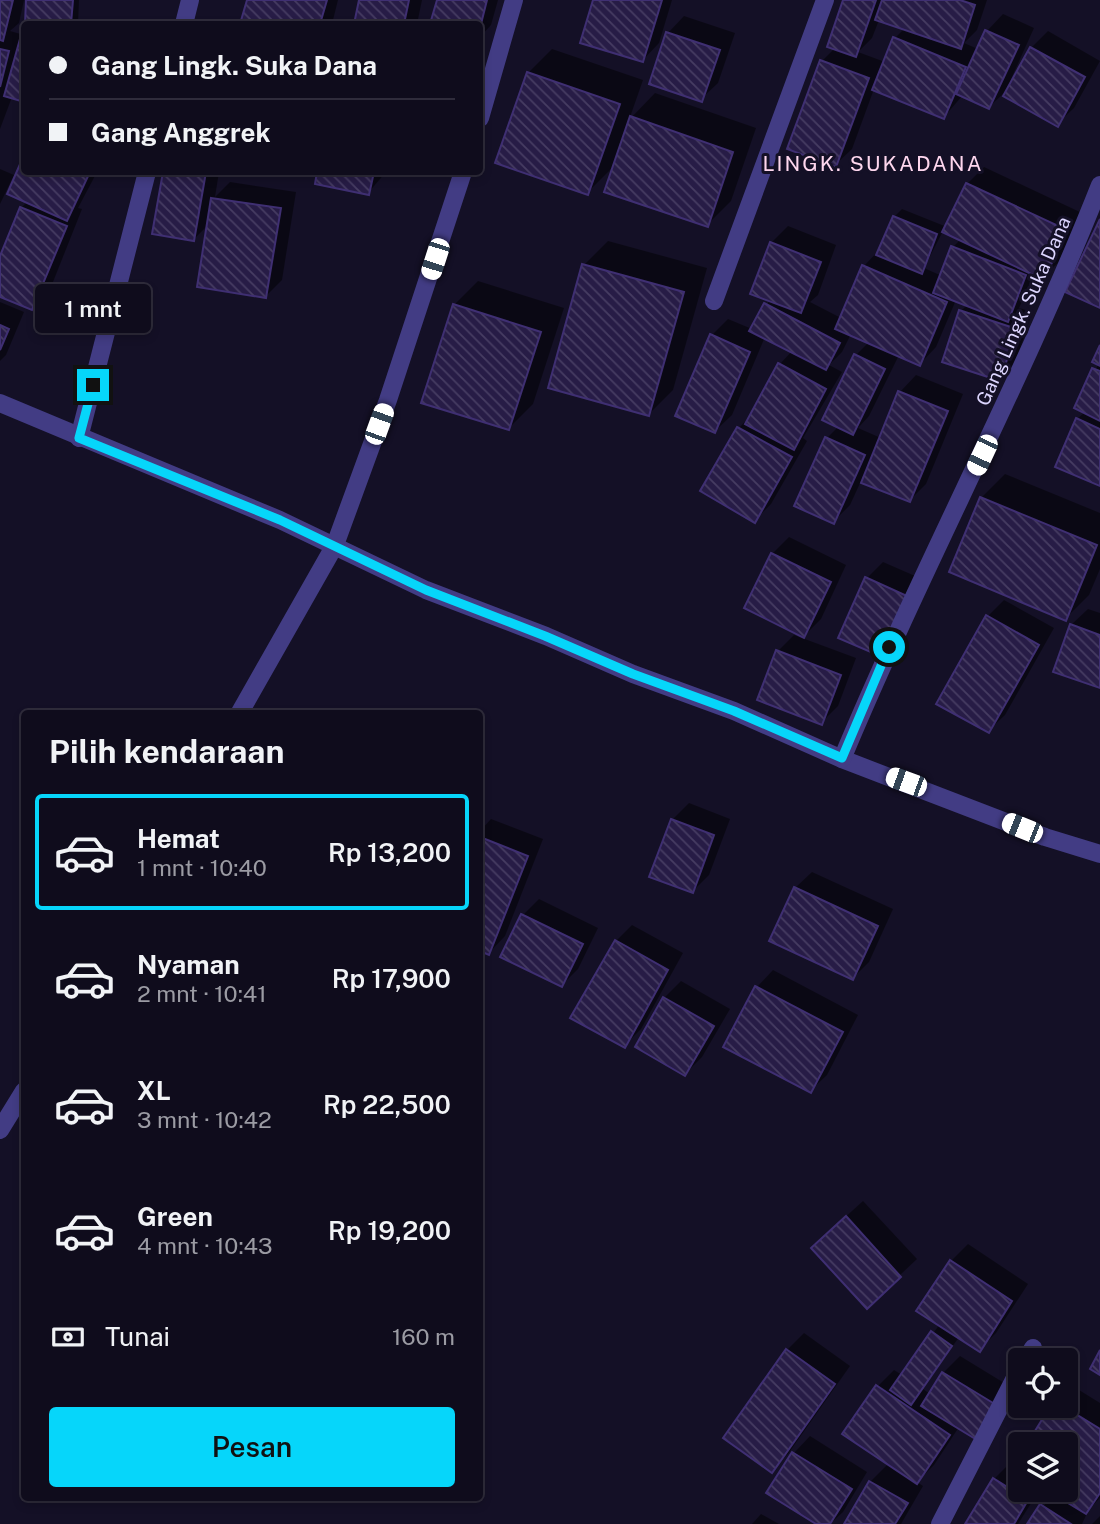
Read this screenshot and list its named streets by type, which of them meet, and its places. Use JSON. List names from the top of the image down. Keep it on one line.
{"streets":{"street":["Gang Lingk. Suka Dana"]},"districts":["LINGK. SUKADANA"],"page":{"banner":["Gang Lingk. Suka Dana","Gang Anggrek"],"bubble":"1 mnt","heading":"Pilih kendaraan","list":[{"name":"Hemat","note":"1 mnt · 10:40","value":"Rp 13,200"},{"name":"Nyaman","note":"2 mnt · 10:41","value":"Rp 17,900"},{"name":"XL","note":"3 mnt · 10:42","value":"Rp 22,500"},{"name":"Green","note":"4 mnt · 10:43","value":"Rp 19,200"}],"pay":["Tunai","160 m"],"buttons":"Pesan"}}
